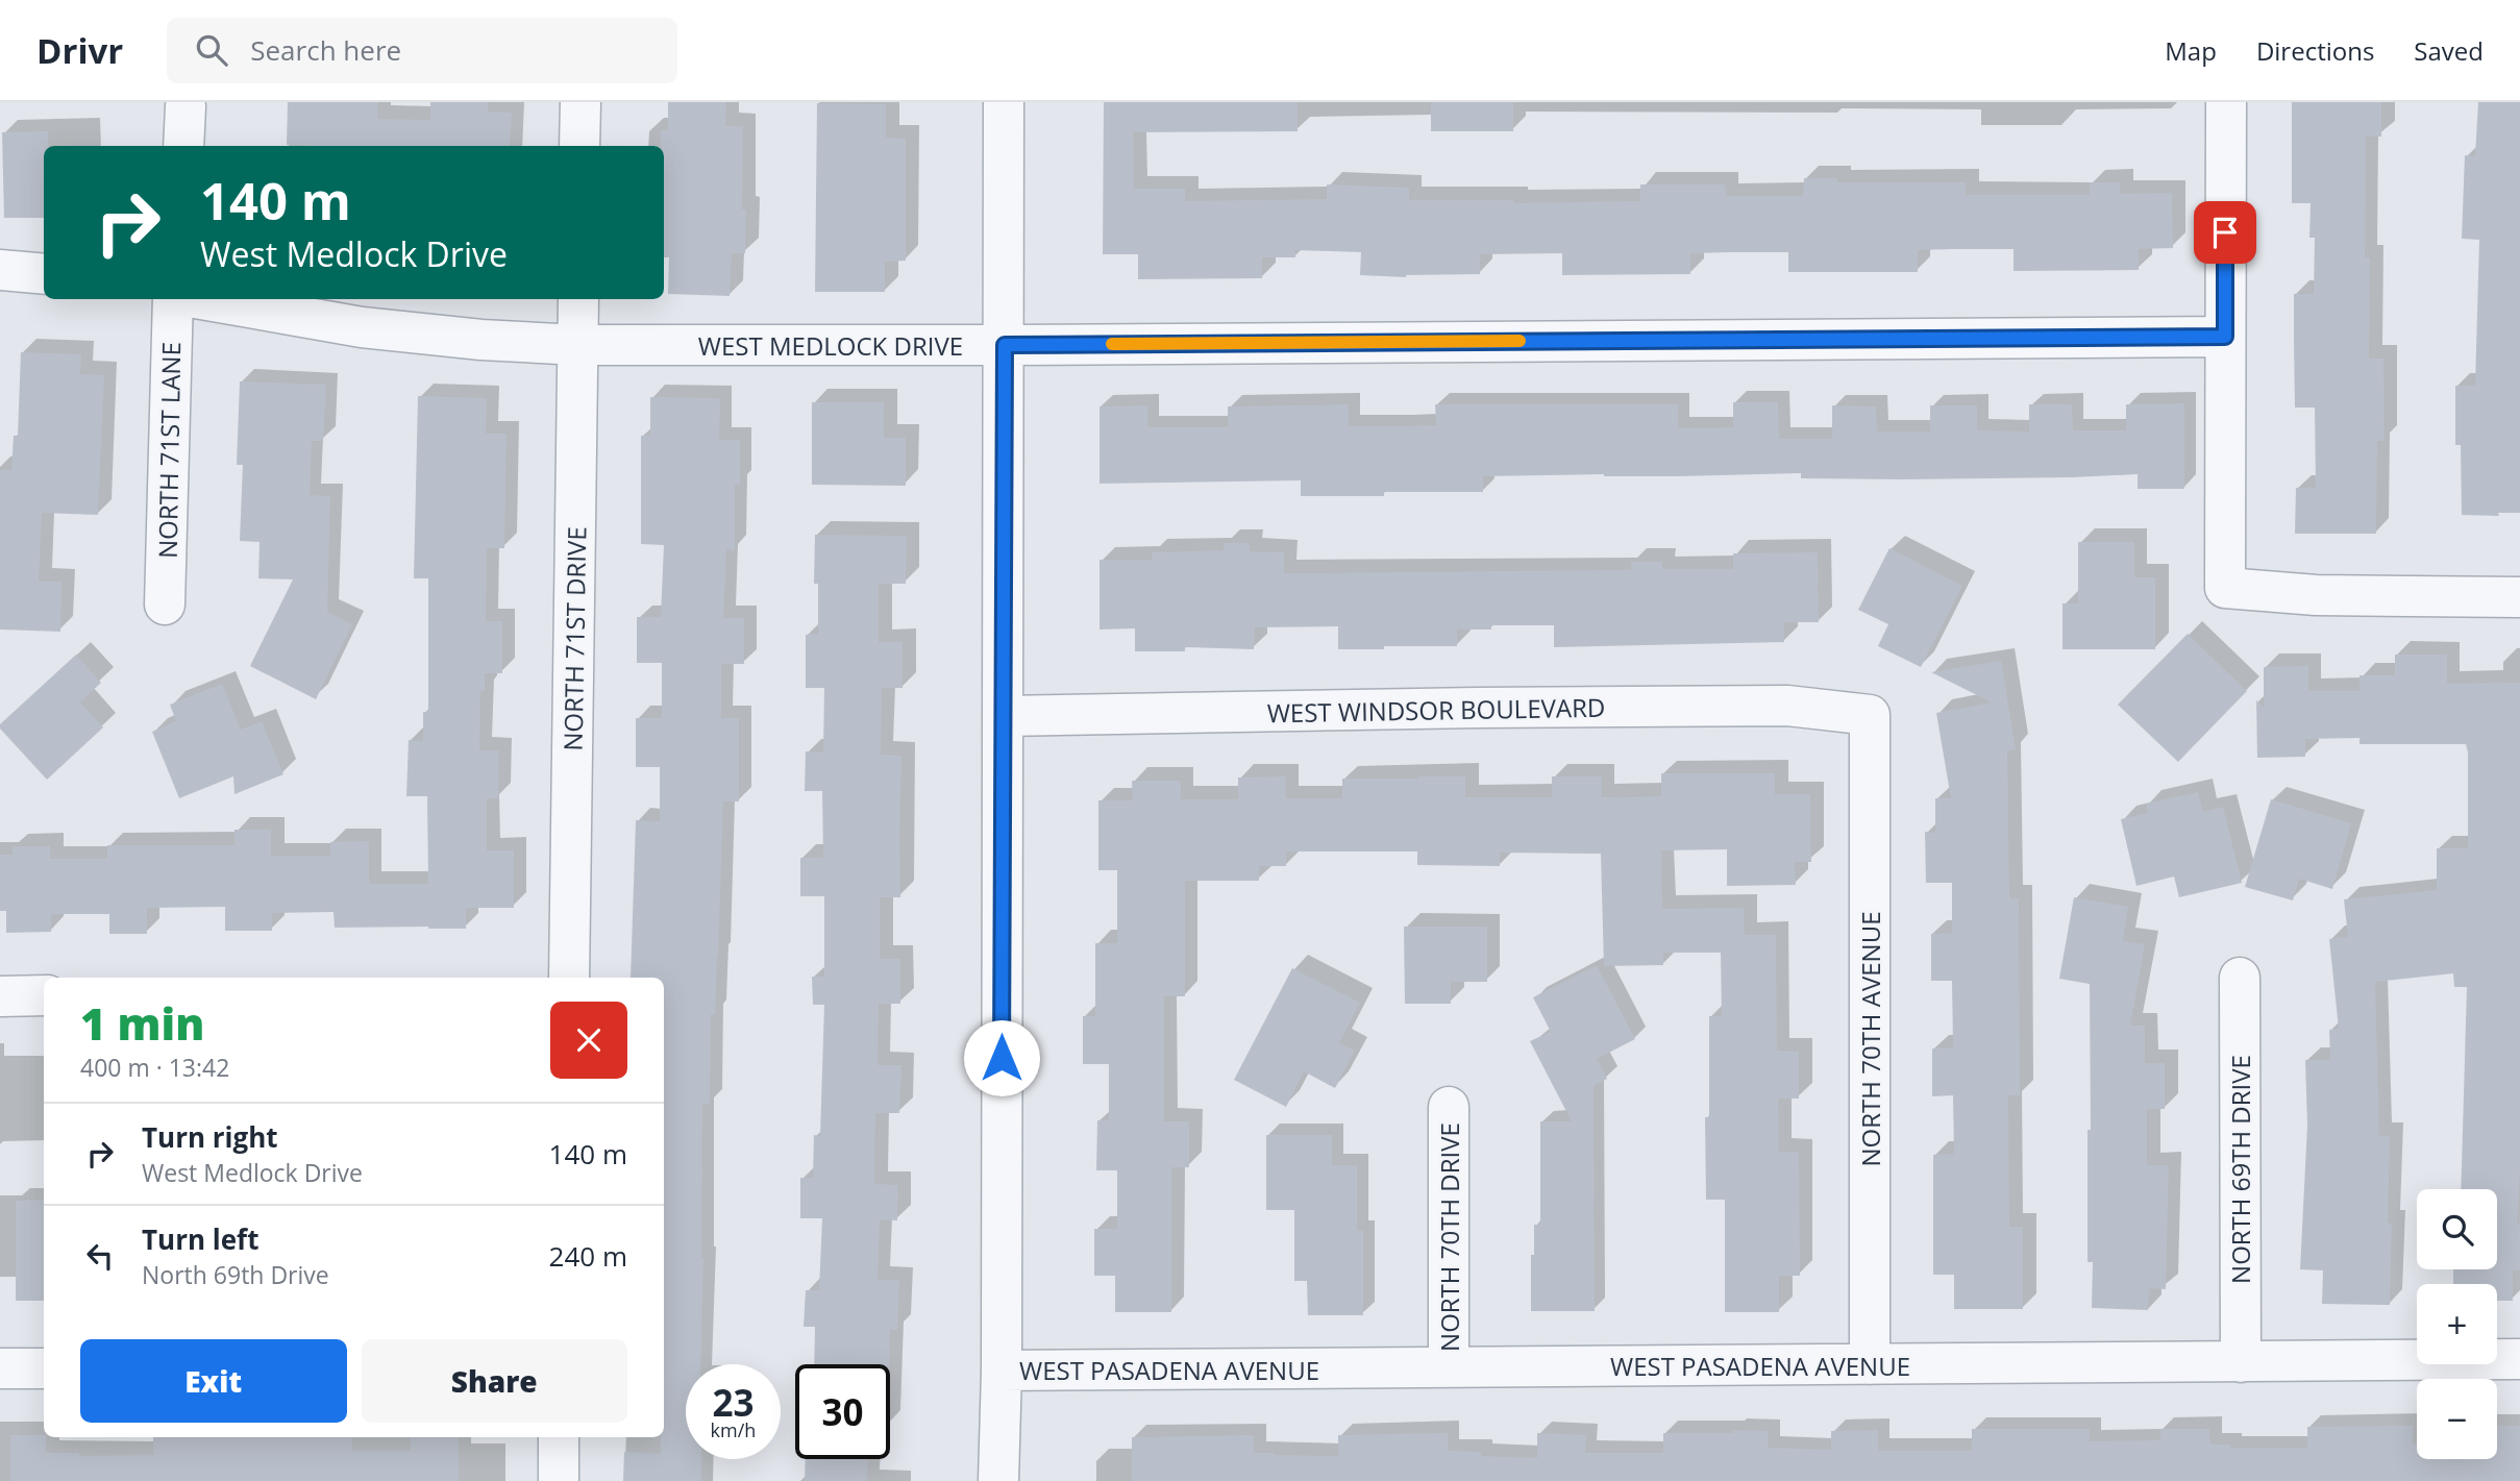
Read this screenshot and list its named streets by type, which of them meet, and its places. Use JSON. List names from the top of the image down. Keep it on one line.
{"streets":{"street":["WEST MEDLOCK DRIVE","NORTH 71ST LANE","NORTH 71ST DRIVE","WEST WINDSOR BOULEVARD","NORTH 70TH AVENUE","NORTH 69TH DRIVE","NORTH 70TH DRIVE","WEST PASADENA AVENUE"]},"crossings":[["WEST MEDLOCK DRIVE","NORTH 71ST DRIVE"],["WEST WINDSOR BOULEVARD","NORTH 70TH AVENUE"],["NORTH 70TH AVENUE","WEST PASADENA AVENUE"],["NORTH 69TH DRIVE","WEST PASADENA AVENUE"],["NORTH 70TH DRIVE","WEST PASADENA AVENUE"]],"page":{"header":"Drivr","search":"Search here","nav":["Map","Directions","Saved"],"turn":["140 m","West Medlock Drive"],"heading":["1 min","400 m · 13:42"],"list":[{"name":"Turn right","note":"West Medlock Drive","value":"140 m"},{"name":"Turn left","note":"North 69th Drive","value":"240 m"}],"map_buttons":["+","−"],"buttons":["Exit","Share"],"speed":"23 km/h","limit":"30"}}
